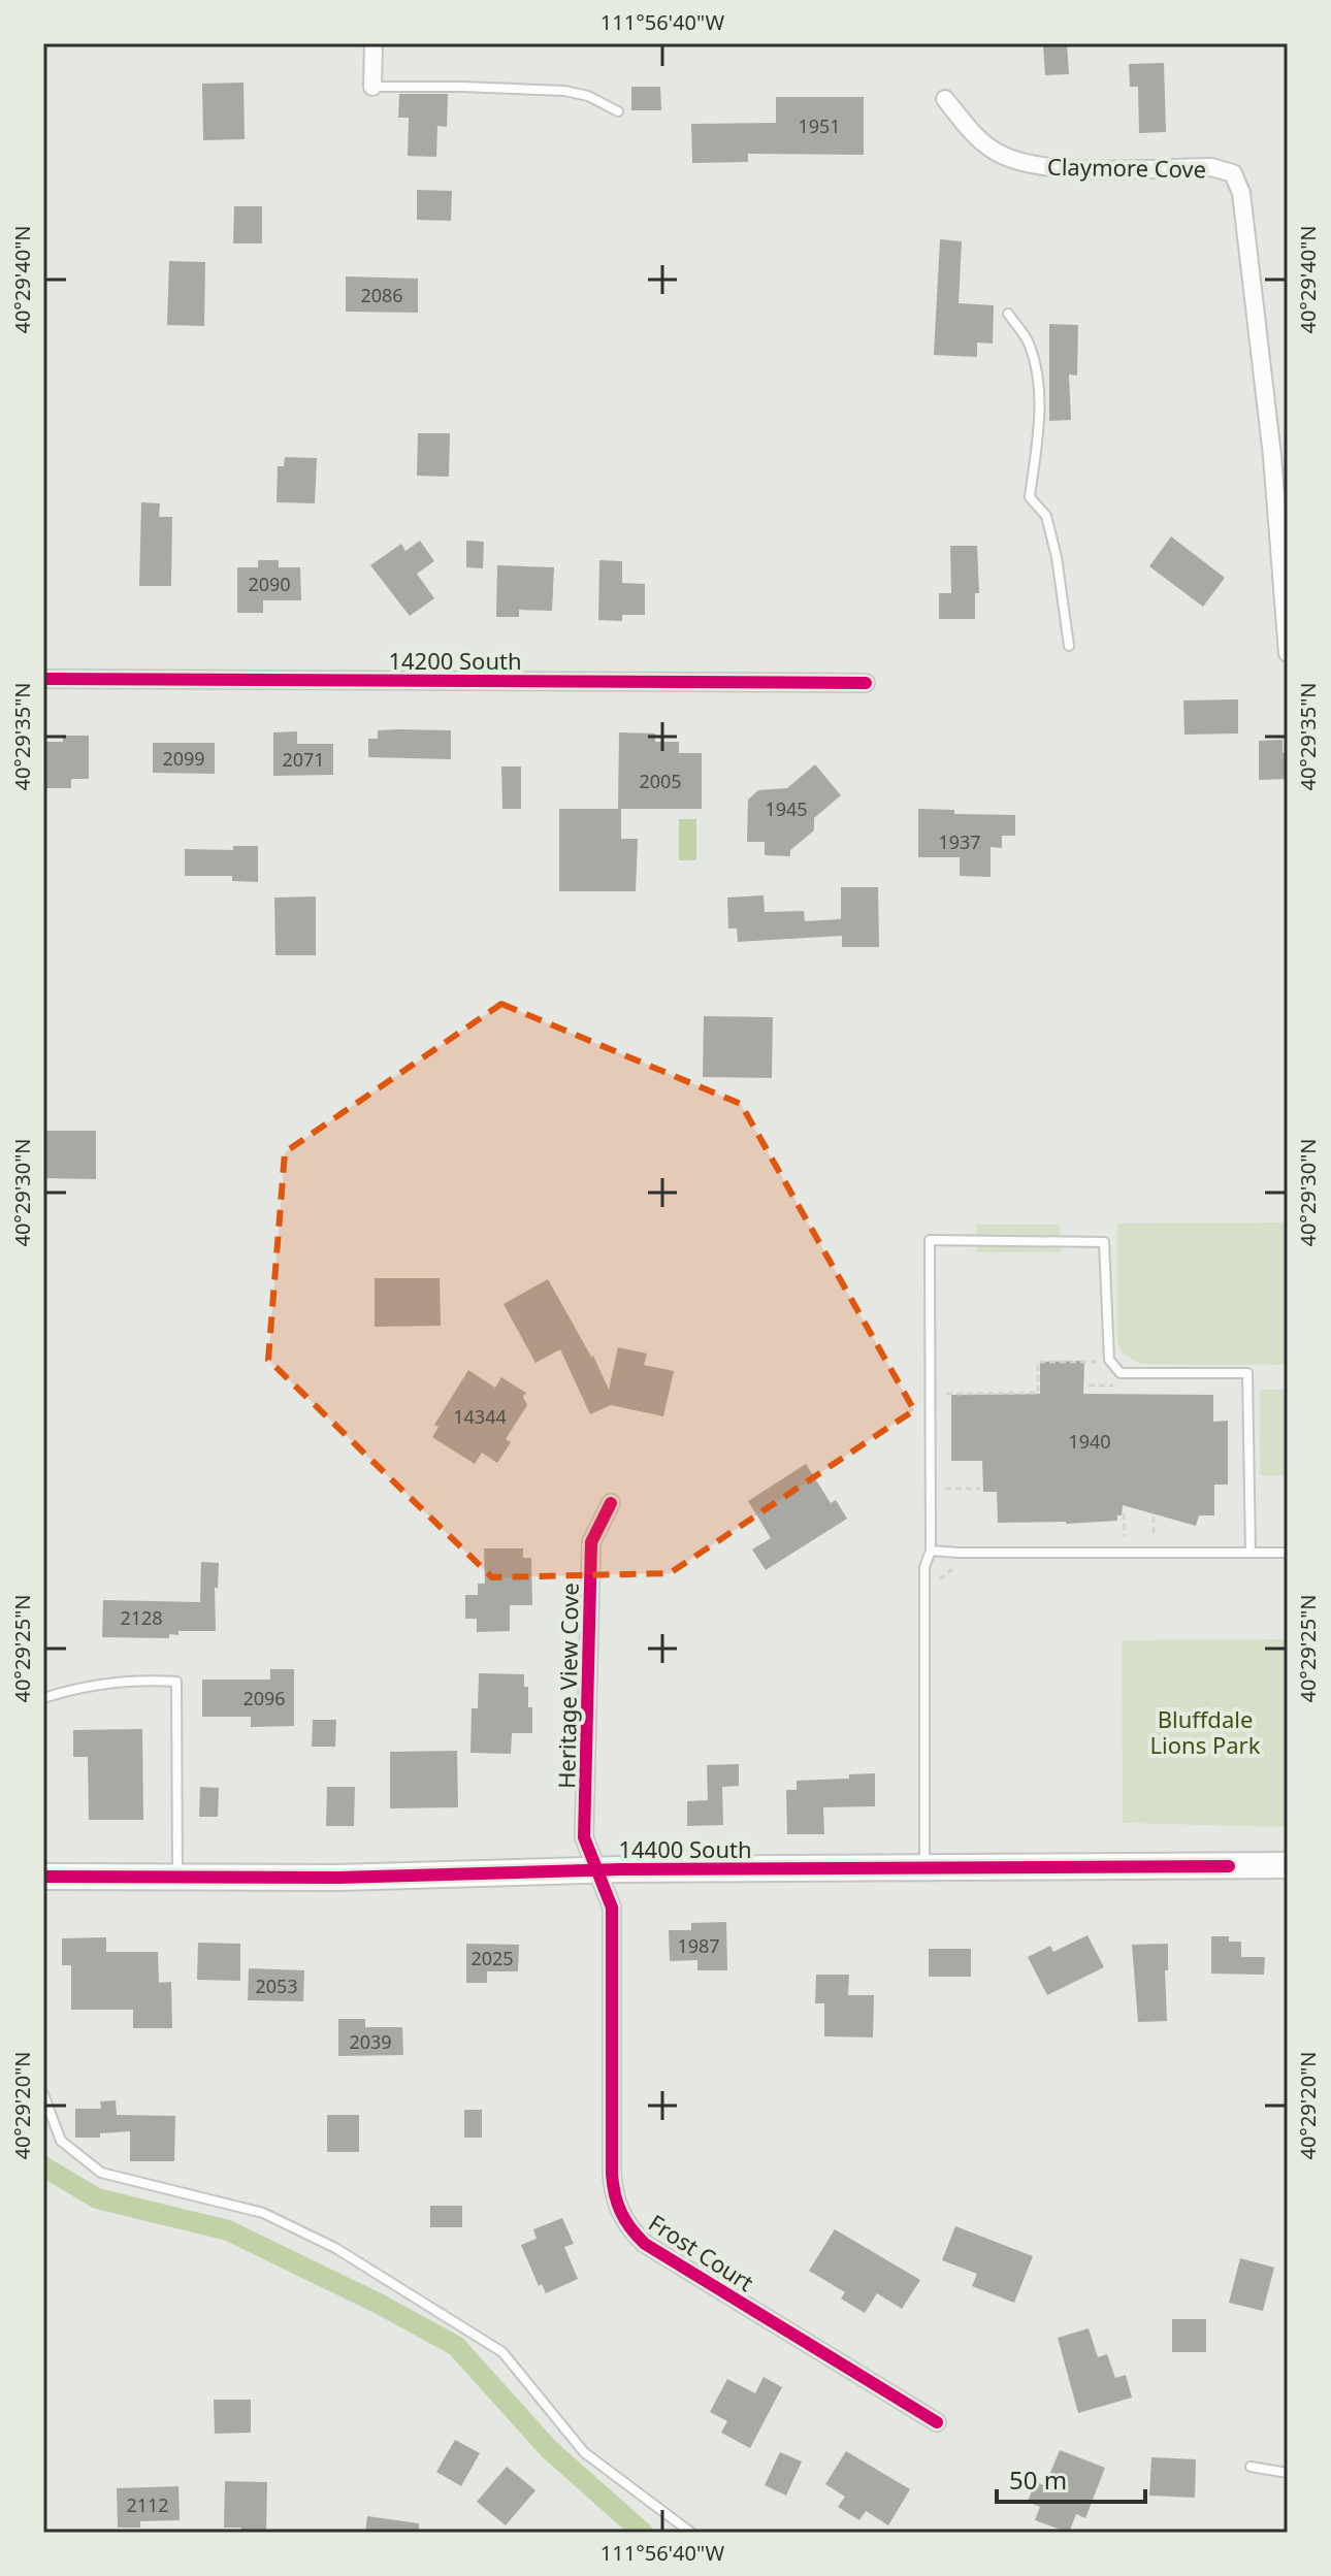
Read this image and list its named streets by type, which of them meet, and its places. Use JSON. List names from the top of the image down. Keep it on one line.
{"streets":{"main road":["14400 South"],"street":["Claymore Cove","14200 South","Heritage View Cove","Frost Court"]},"crossings":[["Heritage View Cove","14400 South"],["Heritage View Cove","Frost Court"],["14400 South","Frost Court"]],"parks":["Bluffdale Lions Park"],"house_numbers":["1951","2086","2090","2099","2071","2005","1945","1937","14344","1940","2128","2096","1987","2025","2053","2039","2112"],"scale_bar":"50 m","coordinates":["111°56'40\"W","40°29'40\"N","40°29'35\"N","40°29'30\"N","40°29'25\"N","40°29'20\"N"]}
